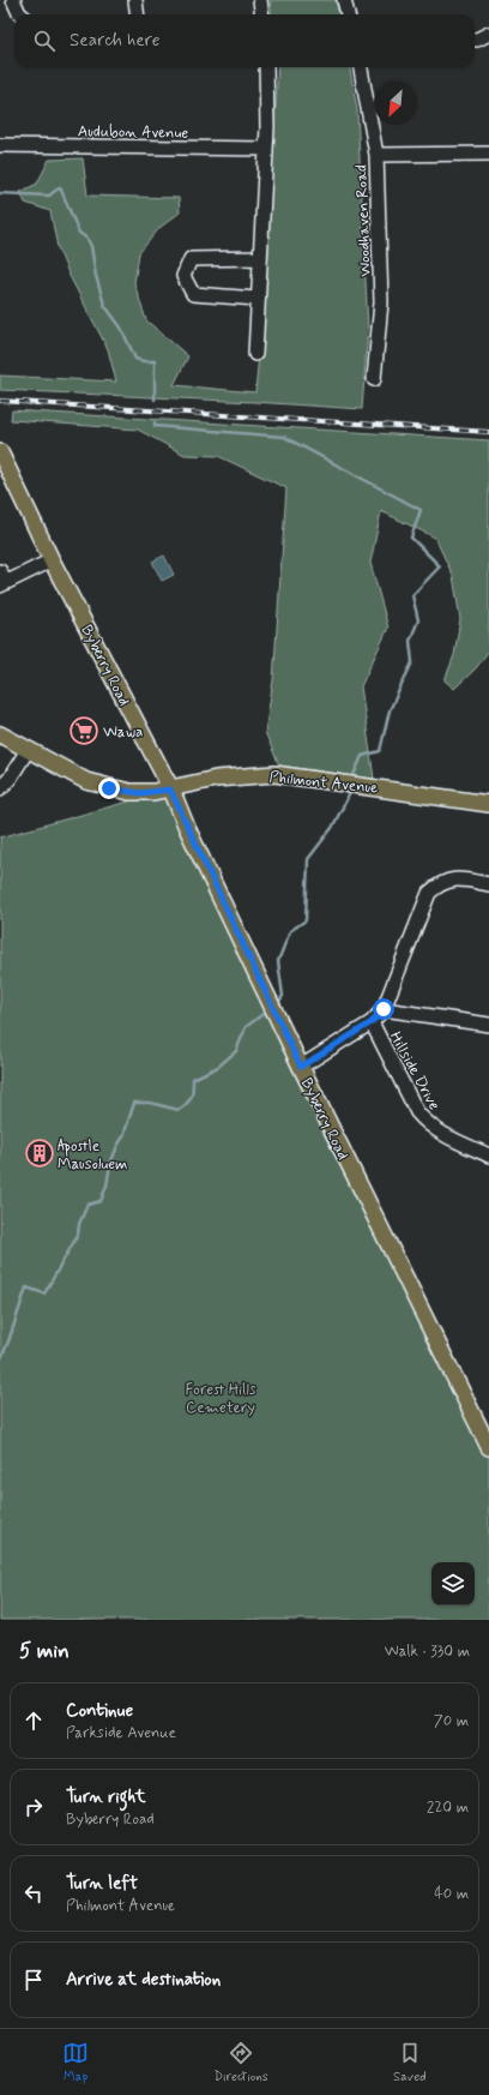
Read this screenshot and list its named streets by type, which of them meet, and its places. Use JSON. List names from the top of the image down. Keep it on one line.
{"streets":{"main road":["Byberry Road","Philmont Avenue"],"street":["Audubon Avenue","Woodhaven Road","Hillside Drive"]},"crossings":[["Byberry Road","Philmont Avenue"]],"parks":["Forest Hills Cemetery"],"places":{"supermarket":["Wawa"],"building":["Apostle Mausoluem"]},"north":"bottom left","page":{"search":"Search here","heading":["5 min","Walk · 330 m"],"list":[["Continue","Parkside Avenue","70 m"],["Turn right","Byberry Road","220 m"],["Turn left","Philmont Avenue","40 m"],"Arrive at destination"],"nav":["Map","Directions","Saved"]}}
